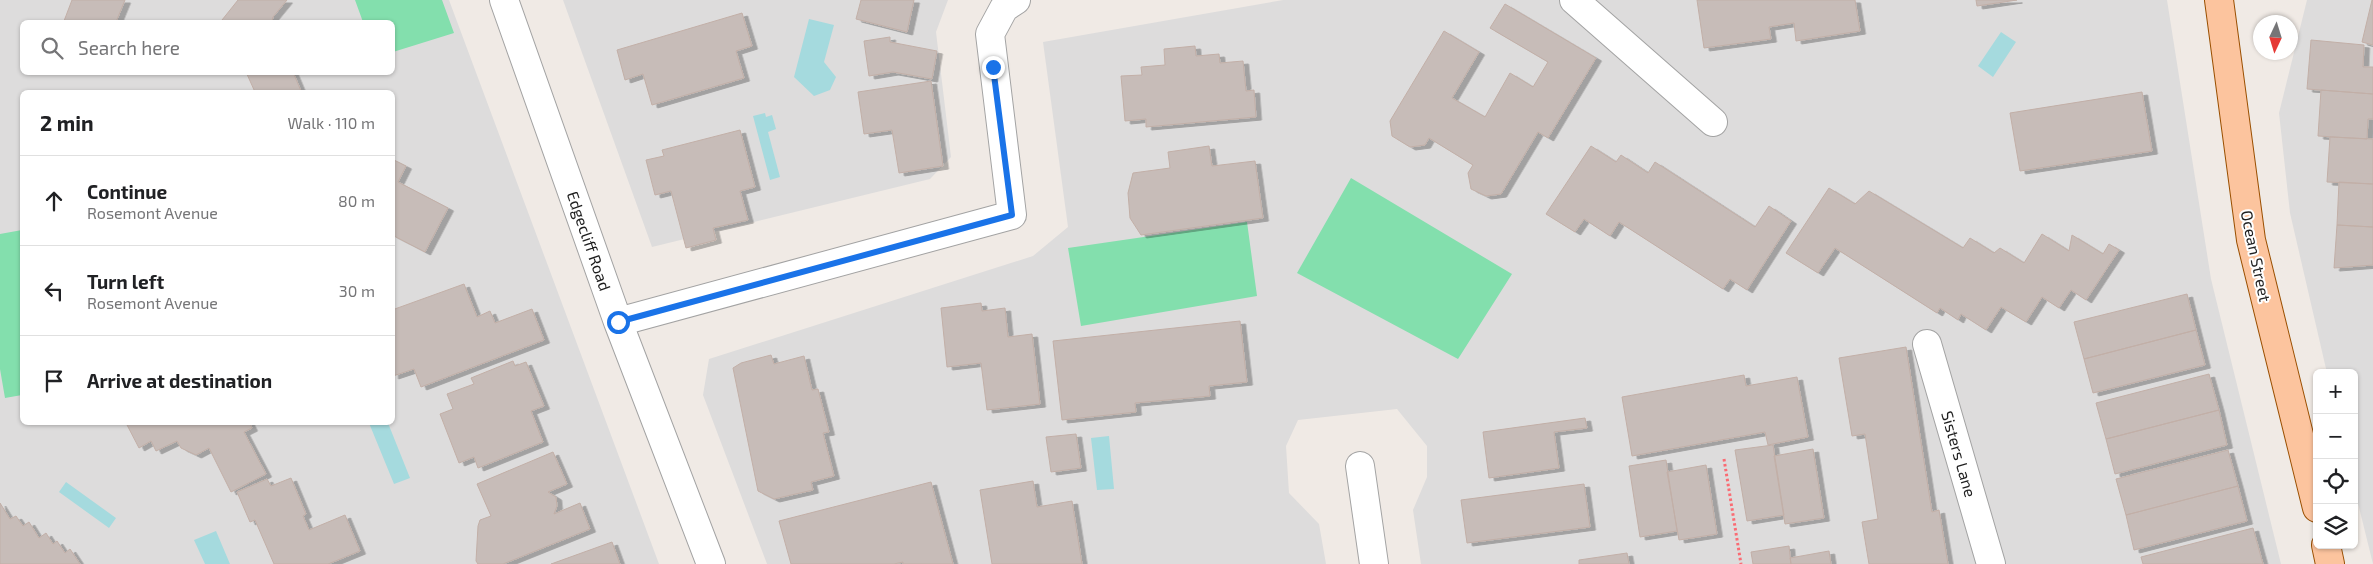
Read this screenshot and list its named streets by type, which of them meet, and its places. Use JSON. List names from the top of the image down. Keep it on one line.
{"streets":{"main road":["Ocean Street"],"street":["Edgecliff Road","Sisters Lane"]},"north":"bottom","page":{"search":"Search here","heading":["2 min","Walk · 110 m"],"list":[["Continue","Rosemont Avenue","80 m"],["Turn left","Rosemont Avenue","30 m"],"Arrive at destination"],"map_buttons":["+","−"]}}
